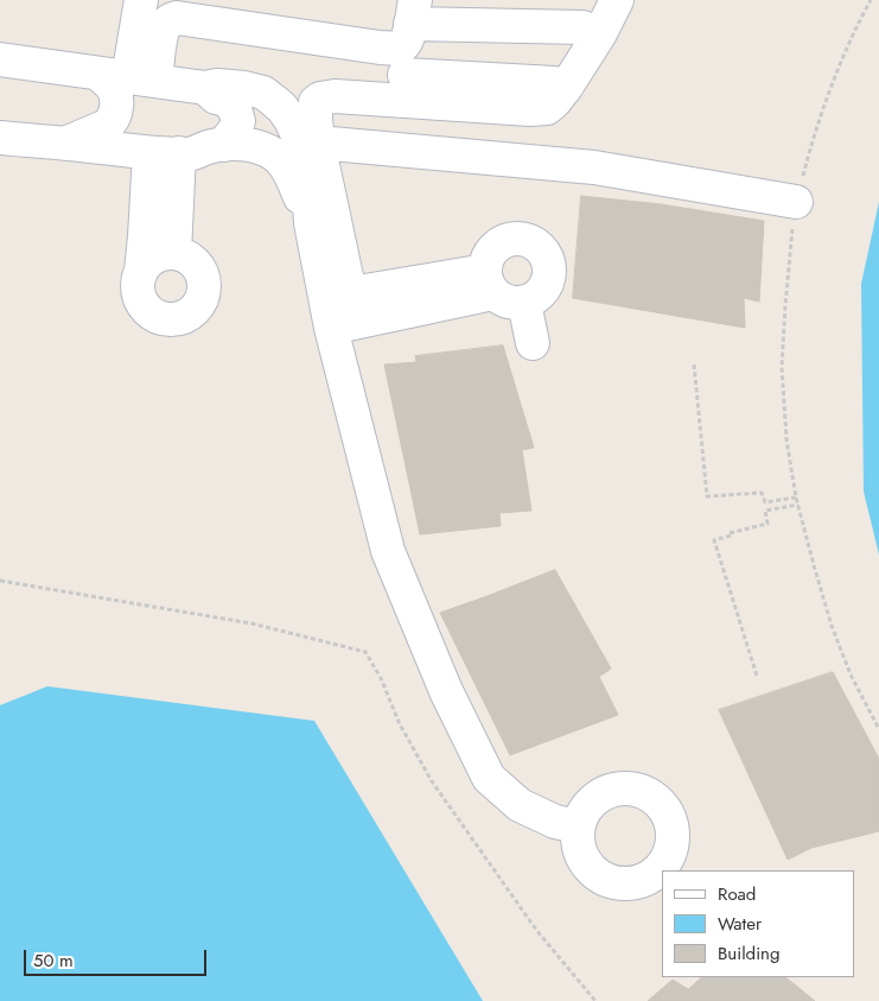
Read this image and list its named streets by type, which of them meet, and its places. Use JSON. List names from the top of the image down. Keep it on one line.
{"legend":["Road","Water","Building"],"scale_bar":"50 m"}
